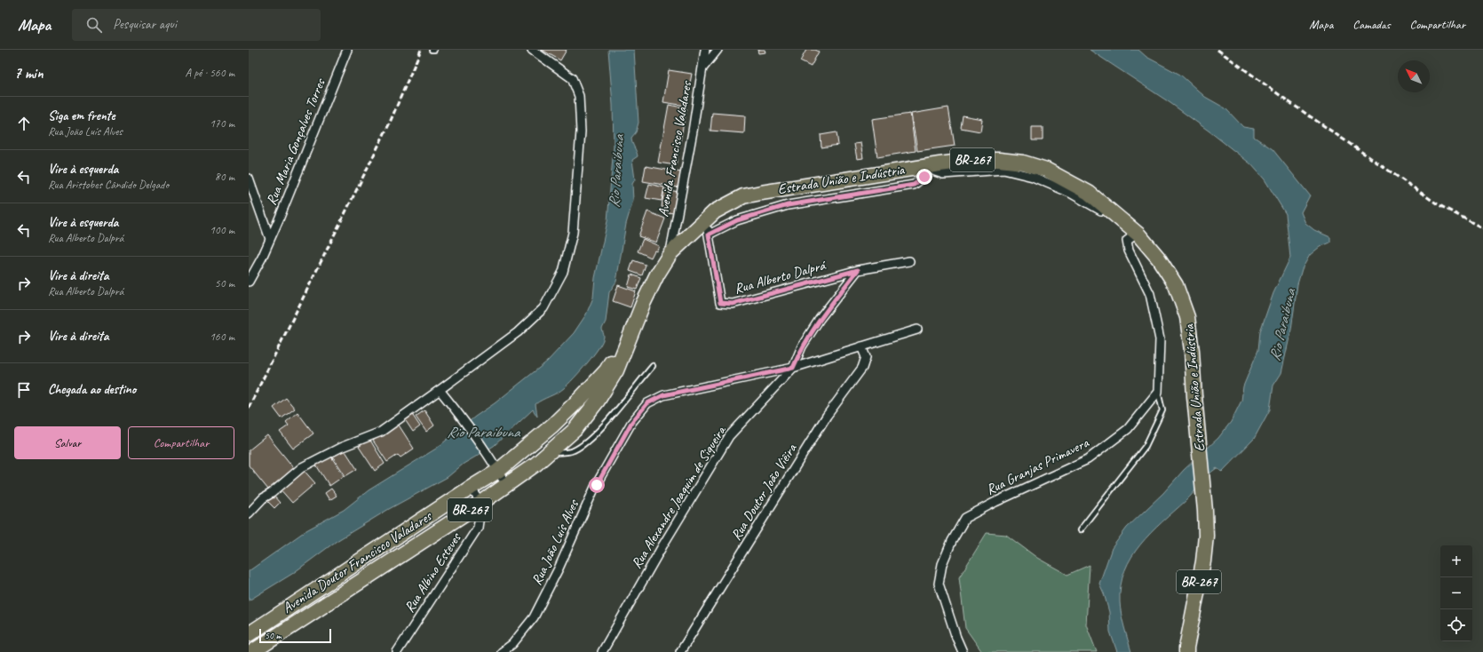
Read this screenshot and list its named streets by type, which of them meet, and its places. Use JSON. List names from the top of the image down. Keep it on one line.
{"streets":{"highway":["BR-267","Estrada União e Indústria","Avenida Doutor Francisco Valadares"],"street":["Rua Maria Gonçalves Torres","Avenida Francisco Valadares","Rua Alberto Dalprá","Rua Granjas Primavera","Rua Doutor João Viêira","Rua Alexandre Joaquim de Siqueira","Rua João Luís Alves","Rua Albino Esteves"]},"crossings":[["Avenida Francisco Valadares","Estrada União e Indústria"],["Estrada União e Indústria","Rua Alberto Dalprá"],["Estrada União e Indústria","Avenida Doutor Francisco Valadares"],["Rua Doutor João Viêira","Rua João Luís Alves"],["Rua Alexandre Joaquim de Siqueira","Rua João Luís Alves"],["Avenida Doutor Francisco Valadares","Rua Albino Esteves"]],"water":["Rio Paraibuna"],"scale_bar":"50 m","north":"top left","page":{"header":"Mapa","search":"Pesquisar aqui","nav":["Mapa","Camadas","Compartilhar"],"heading":["7 min","A pé · 560 m"],"list":[["Siga em frente","Rua João Luís Alves","170 m"],["Vire à esquerda","Rua Aristobes Cândido Delgado","80 m"],["Vire à esquerda","Rua Alberto Dalprá","100 m"],["Vire à direita","Rua Alberto Dalprá","50 m"],["Vire à direita","160 m"],"Chegada ao destino"],"buttons":["Salvar","Compartilhar"],"map_buttons":["+","−"],"scale":"50 m"}}
